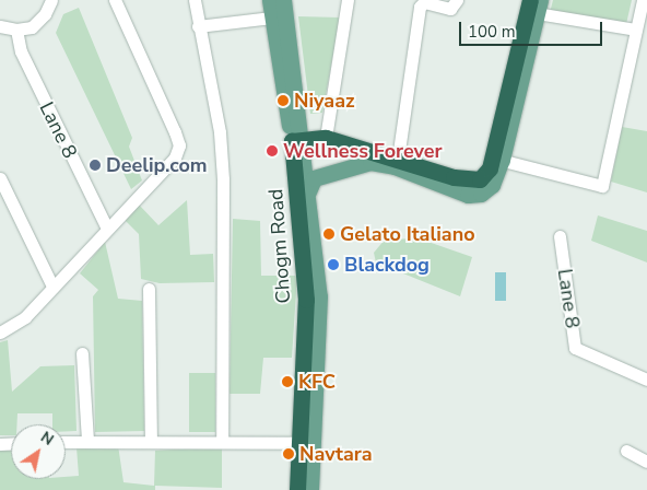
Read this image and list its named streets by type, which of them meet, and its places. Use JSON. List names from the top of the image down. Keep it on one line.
{"streets":{"highway":["Chogm Road"],"street":["Lane 8"]},"places":["Niyaaz","Wellness Forever","Deelip.com","Gelato Italiano","Blackdog","KFC","Navtara"],"scale_bar":"100 m","north":"top right"}
